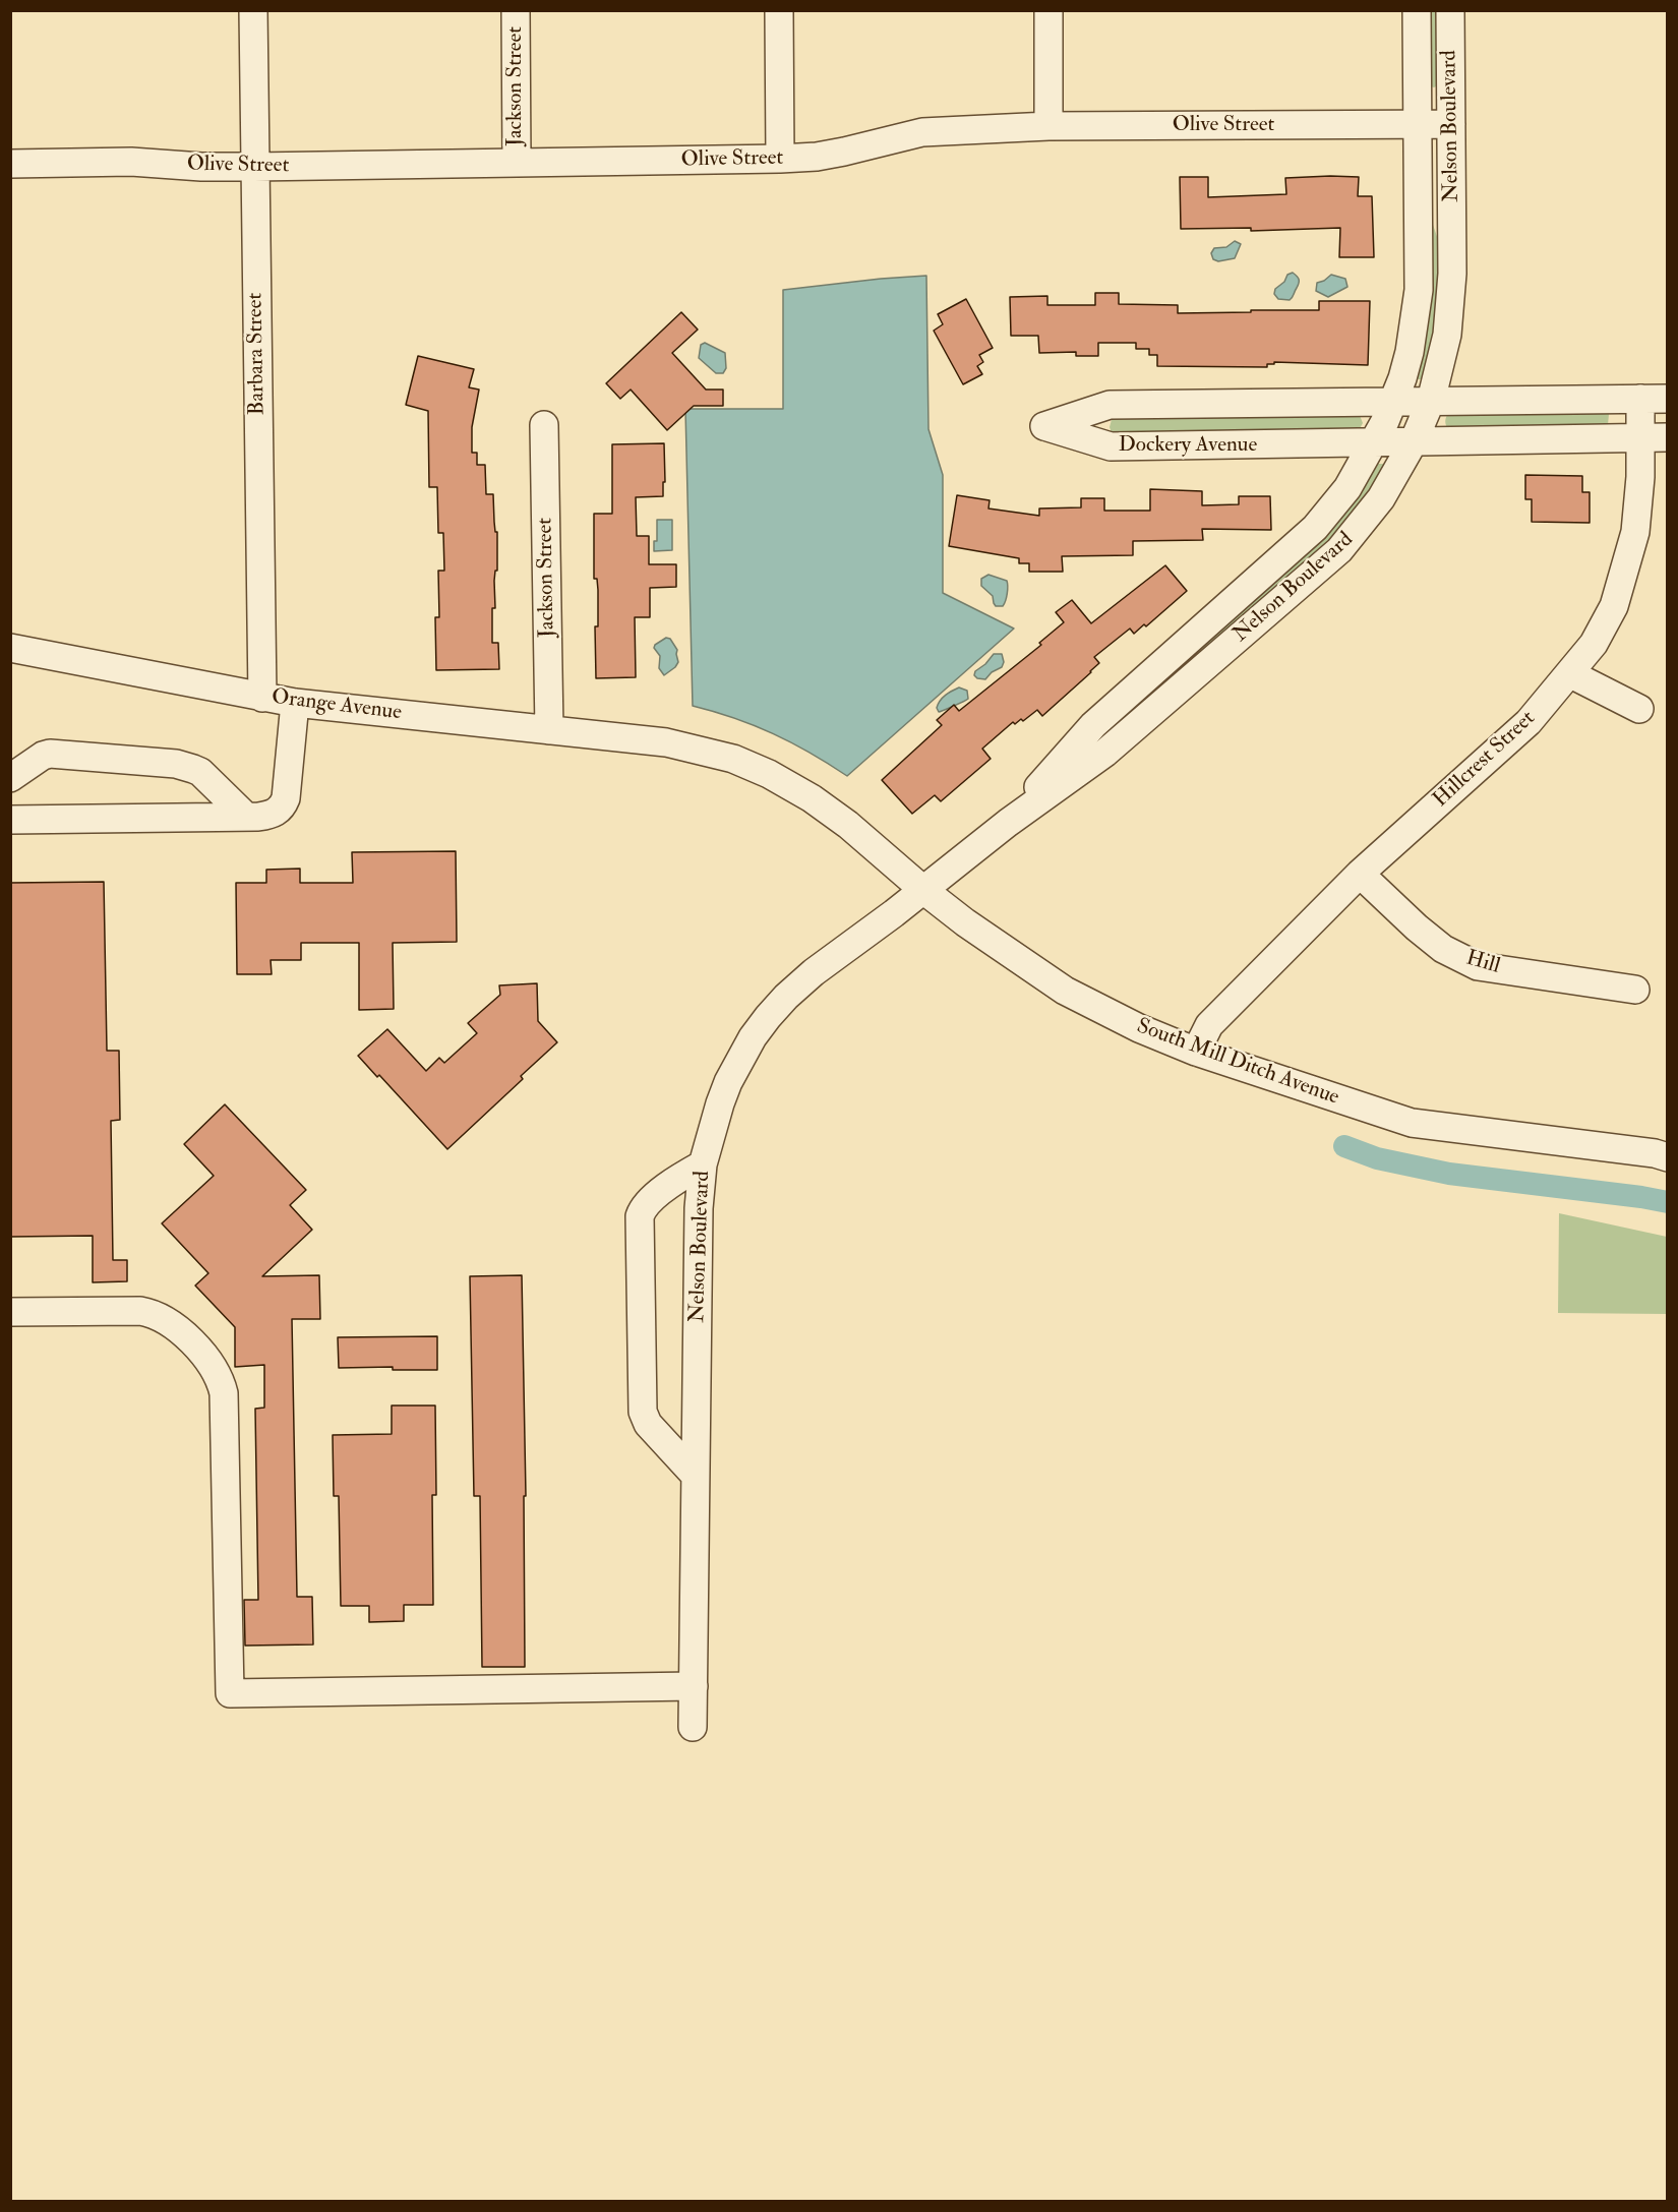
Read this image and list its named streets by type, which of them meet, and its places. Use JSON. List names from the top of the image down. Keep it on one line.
{"streets":{"street":["Jackson Street","Olive Street","Nelson Boulevard","Barbara Street","Dockery Avenue","Orange Avenue","Hillcrest Street","Hill","South Mill Ditch Avenue"]},"crossings":[["Jackson Street","Olive Street"],["Jackson Street","Orange Avenue"],["Olive Street","Nelson Boulevard"],["Olive Street","Barbara Street"],["Nelson Boulevard","Dockery Avenue"],["Nelson Boulevard","South Mill Ditch Avenue"],["Barbara Street","Orange Avenue"],["Dockery Avenue","Hillcrest Street"],["Orange Avenue","South Mill Ditch Avenue"],["Hillcrest Street","Hill"],["Hillcrest Street","South Mill Ditch Avenue"]]}
